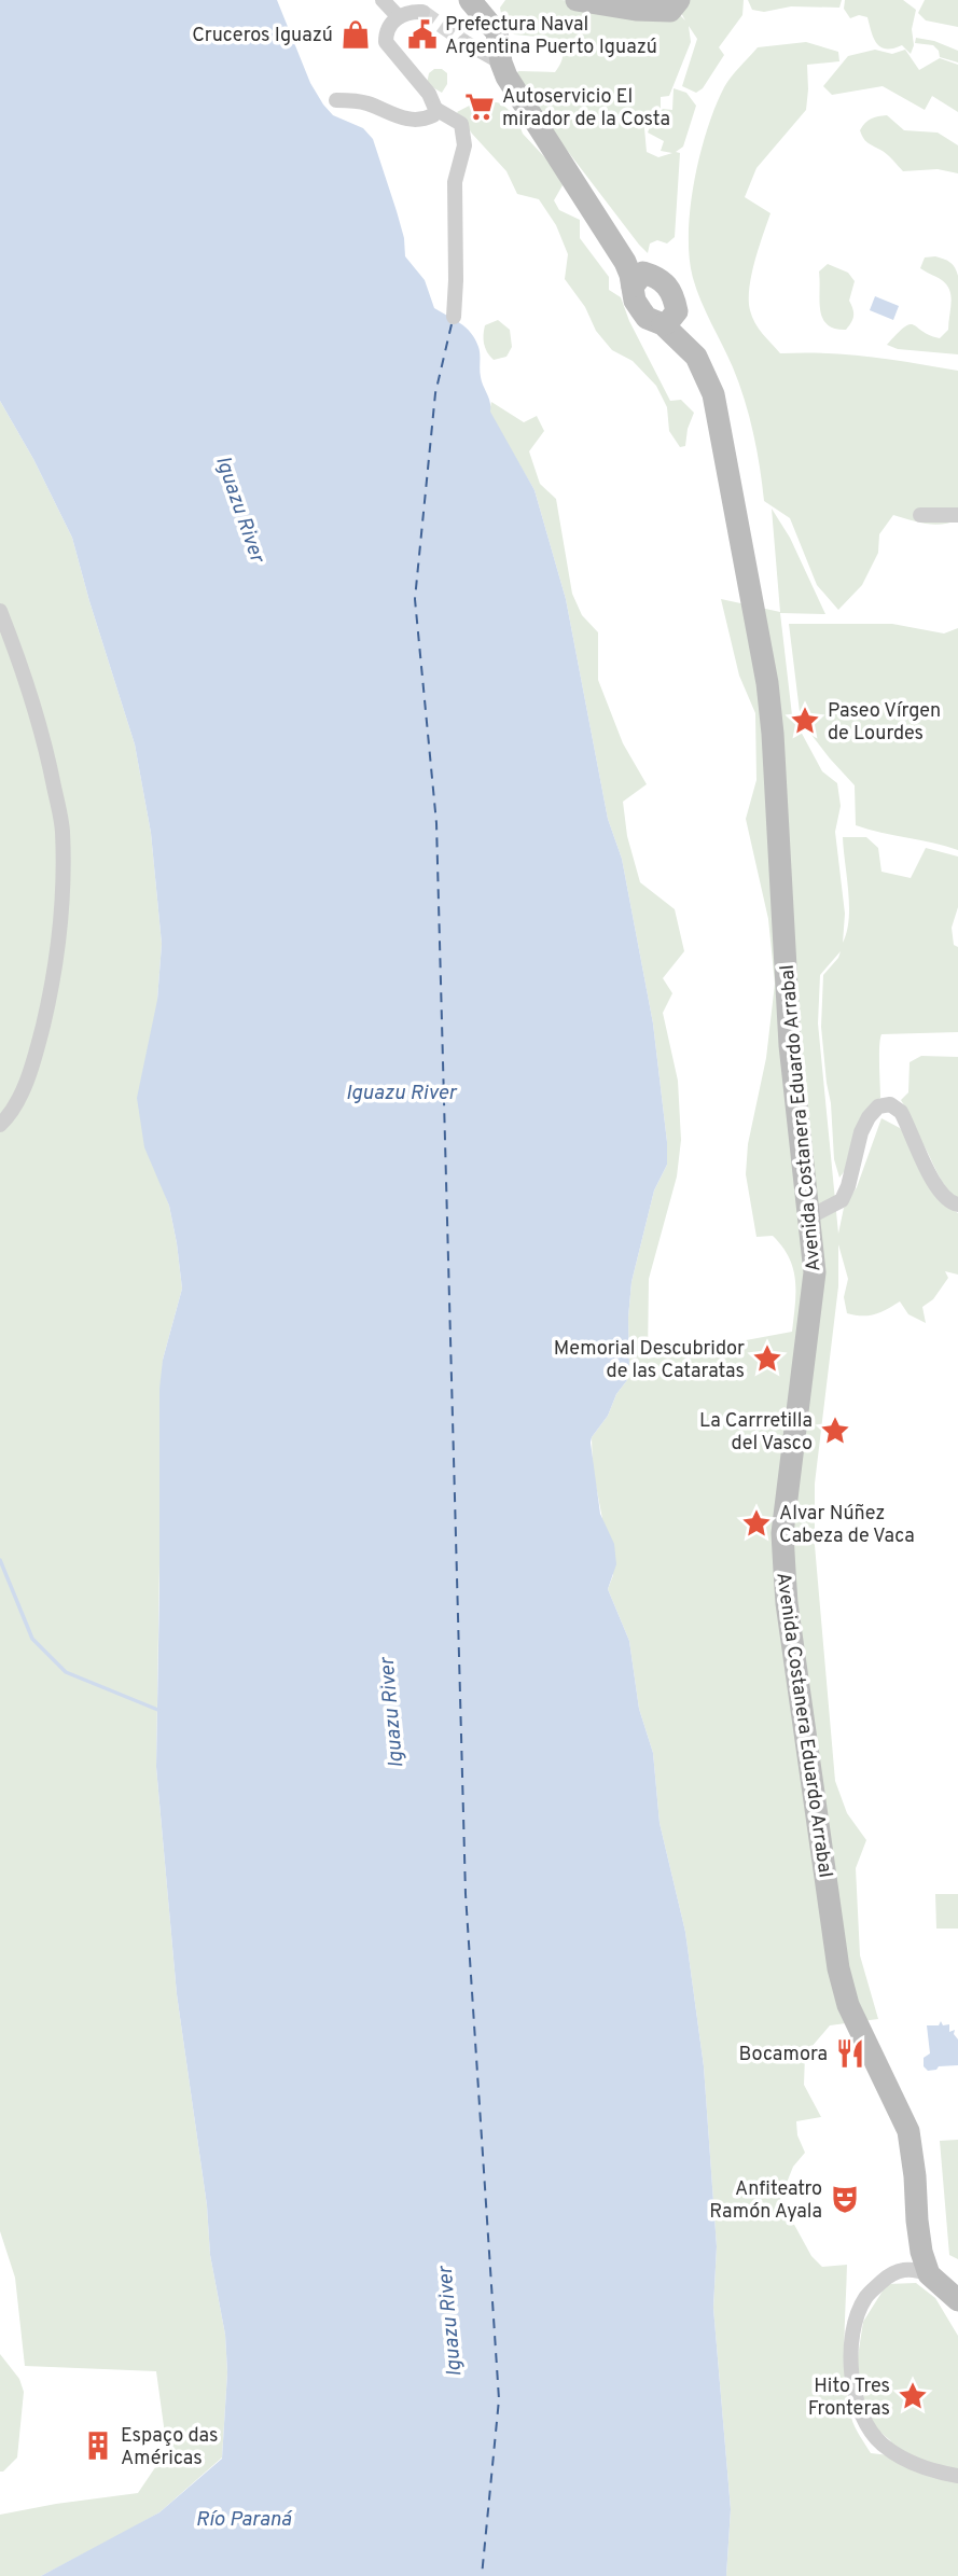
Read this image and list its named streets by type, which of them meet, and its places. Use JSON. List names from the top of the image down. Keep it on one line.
{"streets":{"main road":["Avenida Costanera Eduardo Arrabal"]},"water":["Iguazu River","Río Paraná"],"places":{"shop":["Cruceros Iguazú"],"public building":["Prefectura Naval Argentina Puerto Iguazú"],"supermarket":["Autoservicio El mirador de la Costa"],"place":["Paseo Vírgen de Lourdes","Memorial Descubridor de las Cataratas","La Carrretilla del Vasco","Alvar Núñez Cabeza de Vaca","Hito Tres Fronteras"],"restaurant":["Bocamora"],"theatre":["Anfiteatro Ramón Ayala"],"building":["Espaço das Américas"]}}
